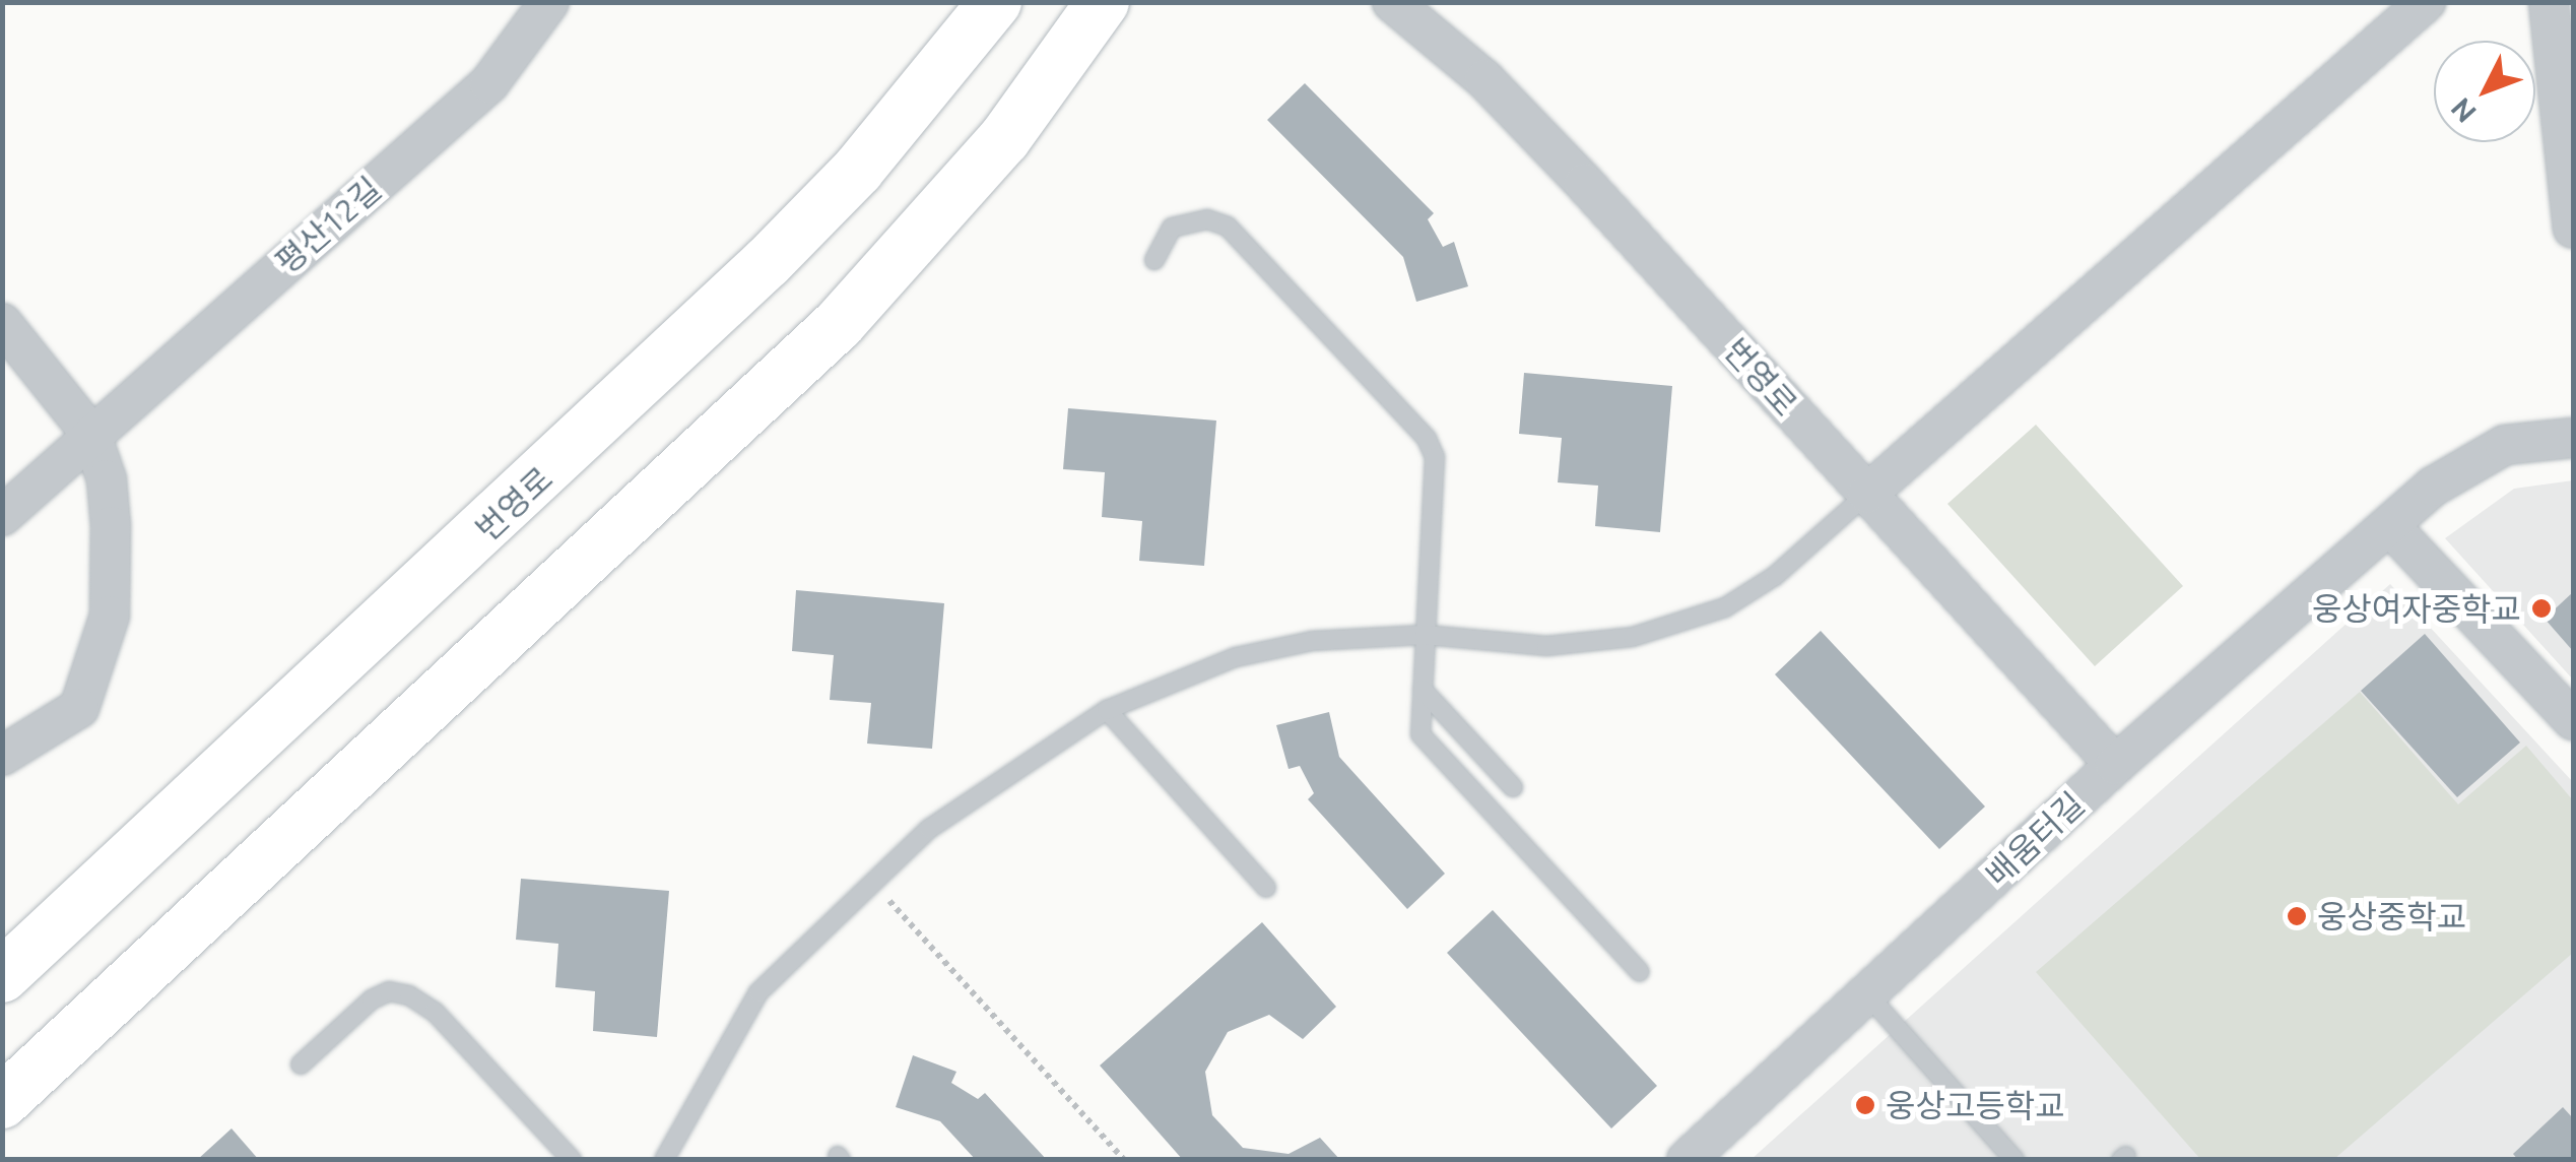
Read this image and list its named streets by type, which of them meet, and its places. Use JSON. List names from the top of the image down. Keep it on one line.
{"streets":{"main road":["번영로"],"street":["평산12길","배움터길"]},"crossings":[["번영로","배움터길"]],"places":["웅상여자중학교","웅상중학교","웅상고등학교"],"north":"bottom left"}
